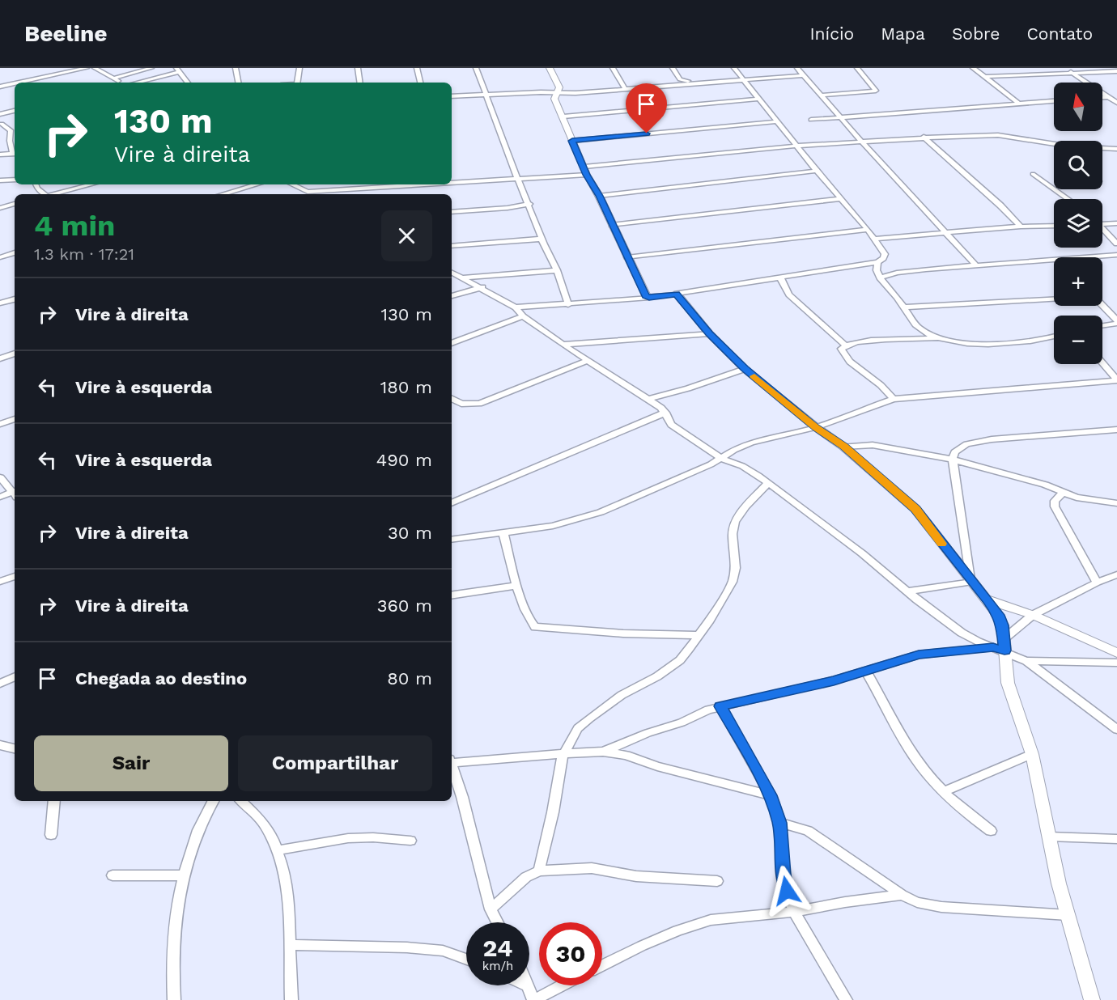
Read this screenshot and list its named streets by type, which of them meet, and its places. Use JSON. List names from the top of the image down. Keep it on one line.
{"north":"top","page":{"header":"Beeline","nav":["Início","Mapa","Sobre","Contato"],"map_buttons":["+","−"],"turn":["130 m","Vire à direita"],"heading":["4 min","1.3 km · 17:21"],"list":[{"name":"Vire à direita","value":"130 m"},{"name":"Vire à esquerda","value":"180 m"},{"name":"Vire à esquerda","value":"490 m"},{"name":"Vire à direita","value":"30 m"},{"name":"Vire à direita","value":"360 m"},{"name":"Chegada ao destino","value":"80 m"}],"buttons":["Sair","Compartilhar"],"speed":"24 km/h","limit":"30"}}
